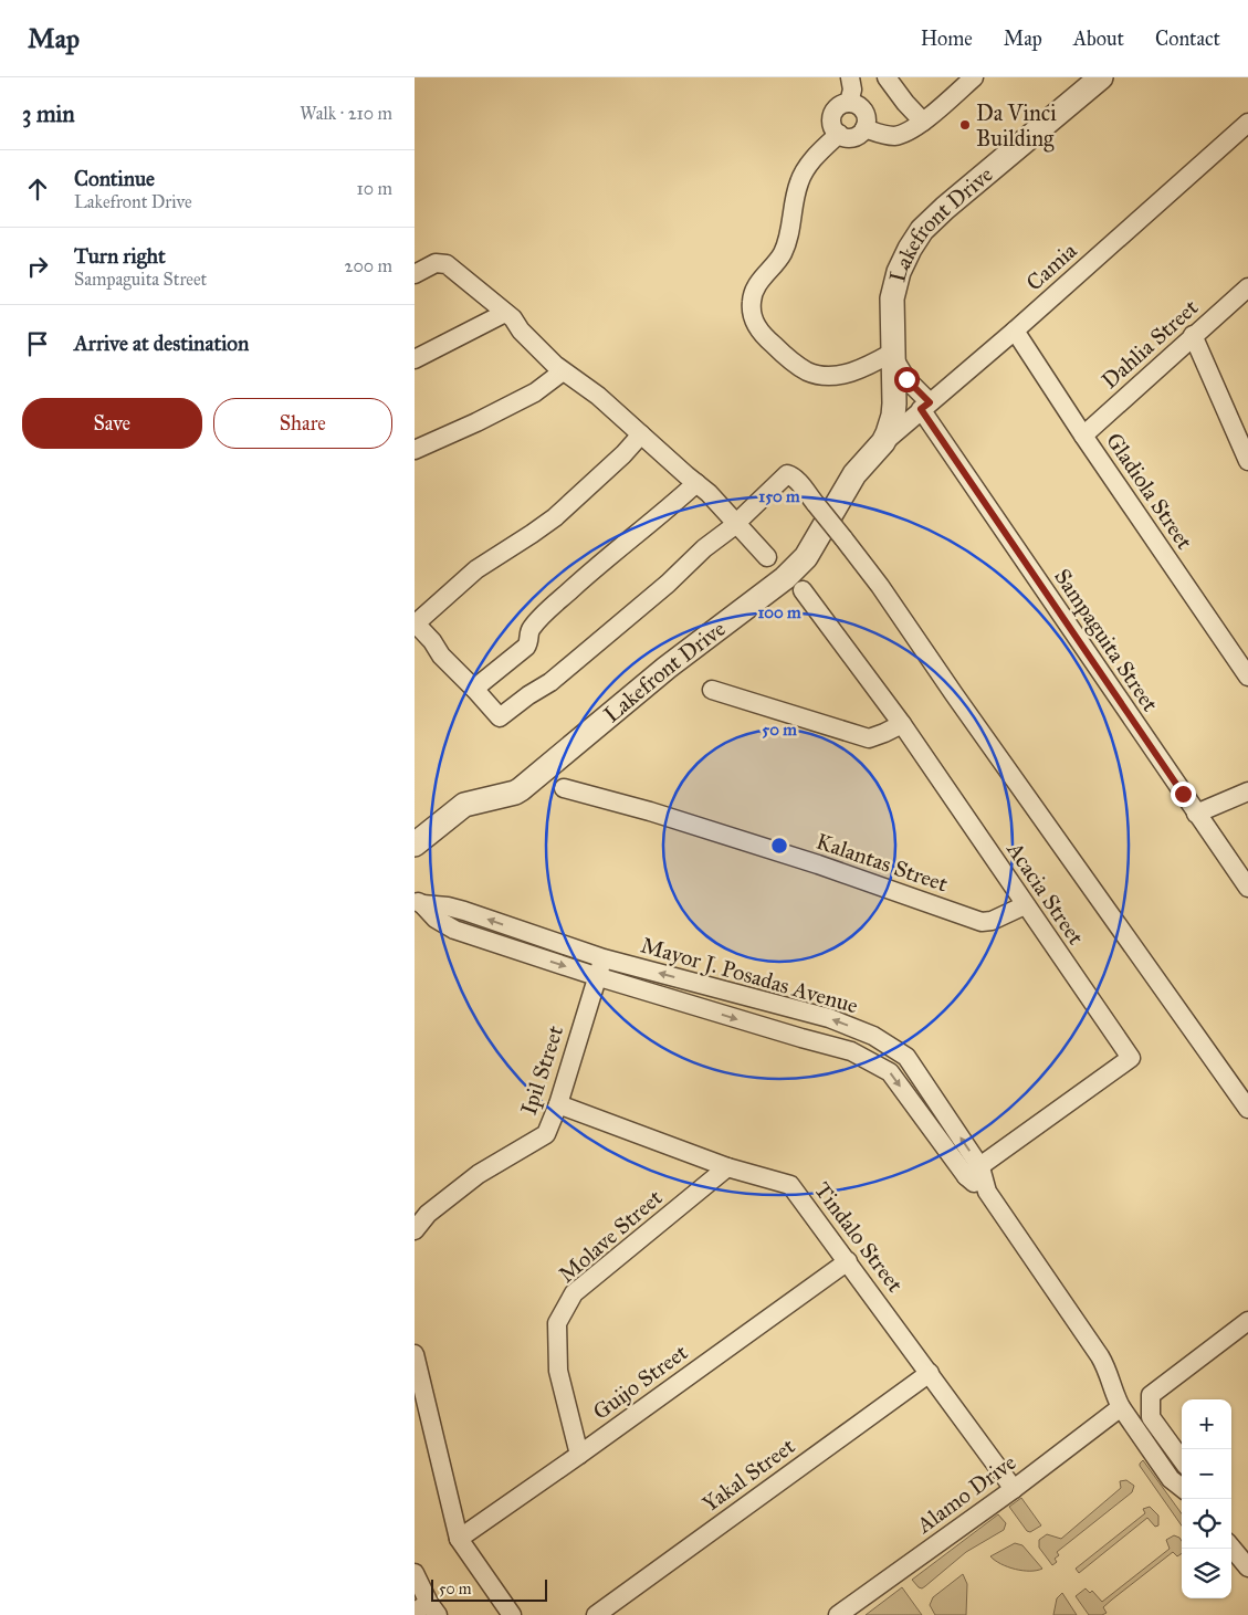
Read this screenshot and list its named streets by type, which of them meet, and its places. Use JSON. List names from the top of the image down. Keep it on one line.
{"streets":{"street":["Lakefront Drive","Camia","Dahlia Street","Gladiola Street","Sampaguita Street","Kalantas Street","Acacia Street","Mayor J. Posadas Avenue","Ipil Street","Molave Street","Tindalo Street","Guijo Street","Yakal Street","Alamo Drive"]},"crossings":[["Lakefront Drive","Camia"],["Camia","Gladiola Street"],["Camia","Sampaguita Street"],["Dahlia Street","Gladiola Street"],["Kalantas Street","Acacia Street"],["Acacia Street","Mayor J. Posadas Avenue"],["Mayor J. Posadas Avenue","Ipil Street"],["Mayor J. Posadas Avenue","Alamo Drive"],["Ipil Street","Tindalo Street"],["Molave Street","Tindalo Street"],["Molave Street","Guijo Street"],["Tindalo Street","Guijo Street"],["Tindalo Street","Yakal Street"],["Tindalo Street","Alamo Drive"]],"places":["Da Vinci Building"],"scale_bar":"50 m","page":{"header":"Map","nav":["Home","Map","About","Contact"],"heading":["3 min","Walk · 210 m"],"list":[["Continue","Lakefront Drive","10 m"],["Turn right","Sampaguita Street","200 m"],"Arrive at destination"],"buttons":["Save","Share"],"map_buttons":["+","−"],"scale":"50 m"},"rings":["150 m","100 m","50 m"]}
